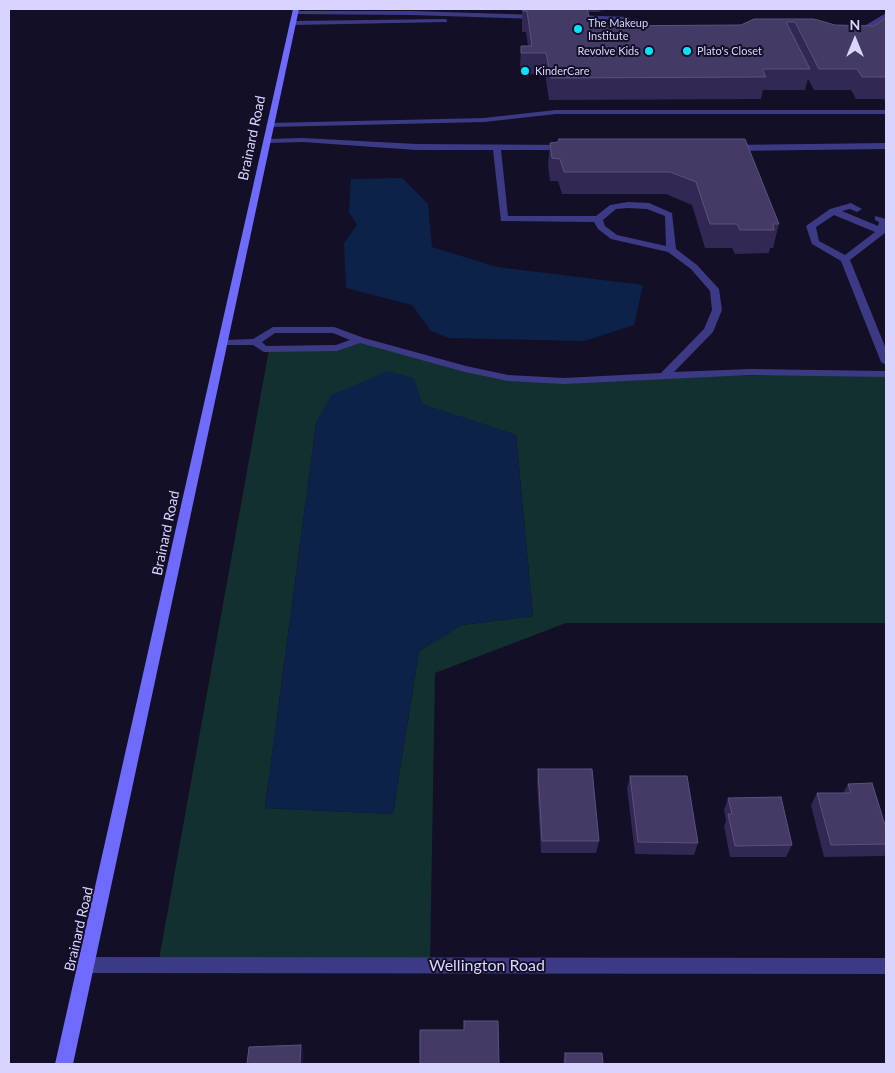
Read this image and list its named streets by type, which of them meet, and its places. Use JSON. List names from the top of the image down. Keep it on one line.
{"streets":{"main road":["Brainard Road"],"street":["Wellington Road"]},"crossings":[["Brainard Road","Wellington Road"]],"places":["The Makeup Institute","Revolve Kids","Plato's Closet","KinderCare"],"north":"top"}
